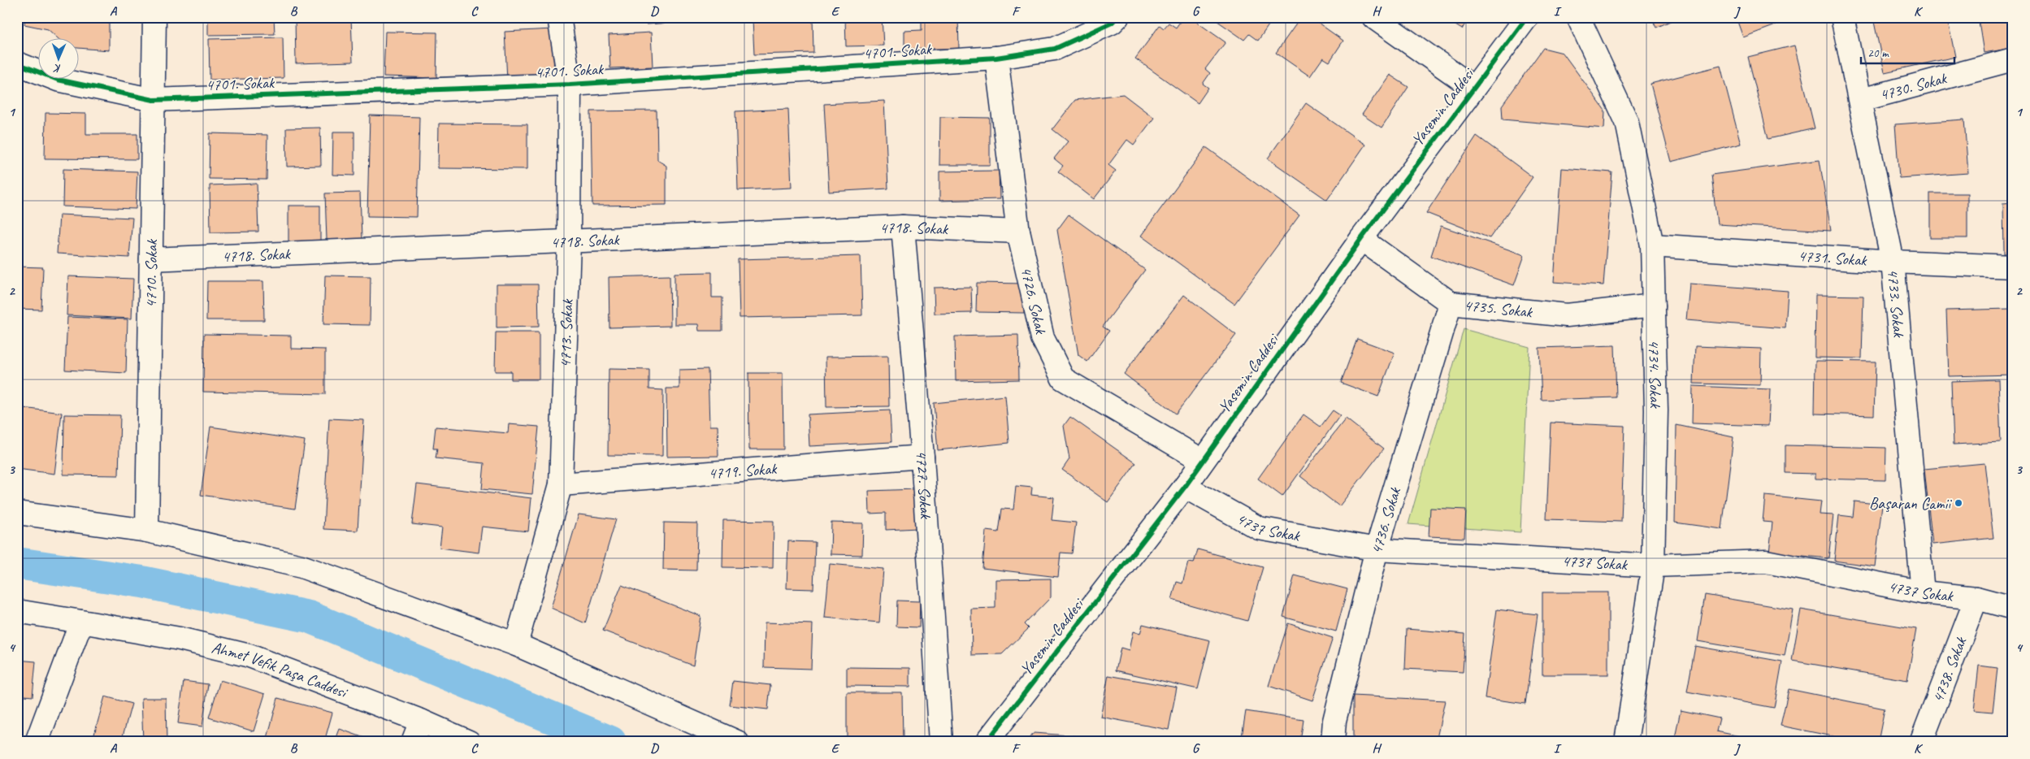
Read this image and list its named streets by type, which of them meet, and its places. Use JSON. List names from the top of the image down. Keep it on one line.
{"streets":{"street":["4701. Sokak","4730. Sokak","Yasemin Caddesi","4718. Sokak","4731. Sokak","4710. Sokak","4726. Sokak","4733. Sokak","4735. Sokak","4713. Sokak","4734. Sokak","4719. Sokak","4727. Sokak","4736. Sokak","4737 Sokak","Ahmet Vefik Paşa Caddesi","4738. Sokak"]},"crossings":[["4701. Sokak","4710. Sokak"],["4701. Sokak","4726. Sokak"],["4701. Sokak","4713. Sokak"],["4730. Sokak","4733. Sokak"],["Yasemin Caddesi","4726. Sokak"],["Yasemin Caddesi","4735. Sokak"],["Yasemin Caddesi","4737 Sokak"],["4718. Sokak","4710. Sokak"],["4718. Sokak","4726. Sokak"],["4718. Sokak","4713. Sokak"],["4718. Sokak","4727. Sokak"],["4731. Sokak","4733. Sokak"],["4731. Sokak","4734. Sokak"],["4733. Sokak","4737 Sokak"],["4735. Sokak","4734. Sokak"],["4735. Sokak","4736. Sokak"],["4713. Sokak","4719. Sokak"],["4734. Sokak","4737 Sokak"],["4719. Sokak","4727. Sokak"],["4736. Sokak","4737 Sokak"],["4737 Sokak","4738. Sokak"]],"places":["Başaran Camii"],"scale_bar":"20 m","north":"bottom","grid":{"columns":["A","B","C","D","E","F","G","H","I","J","K"],"rows":["1","2","3","4"]}}
